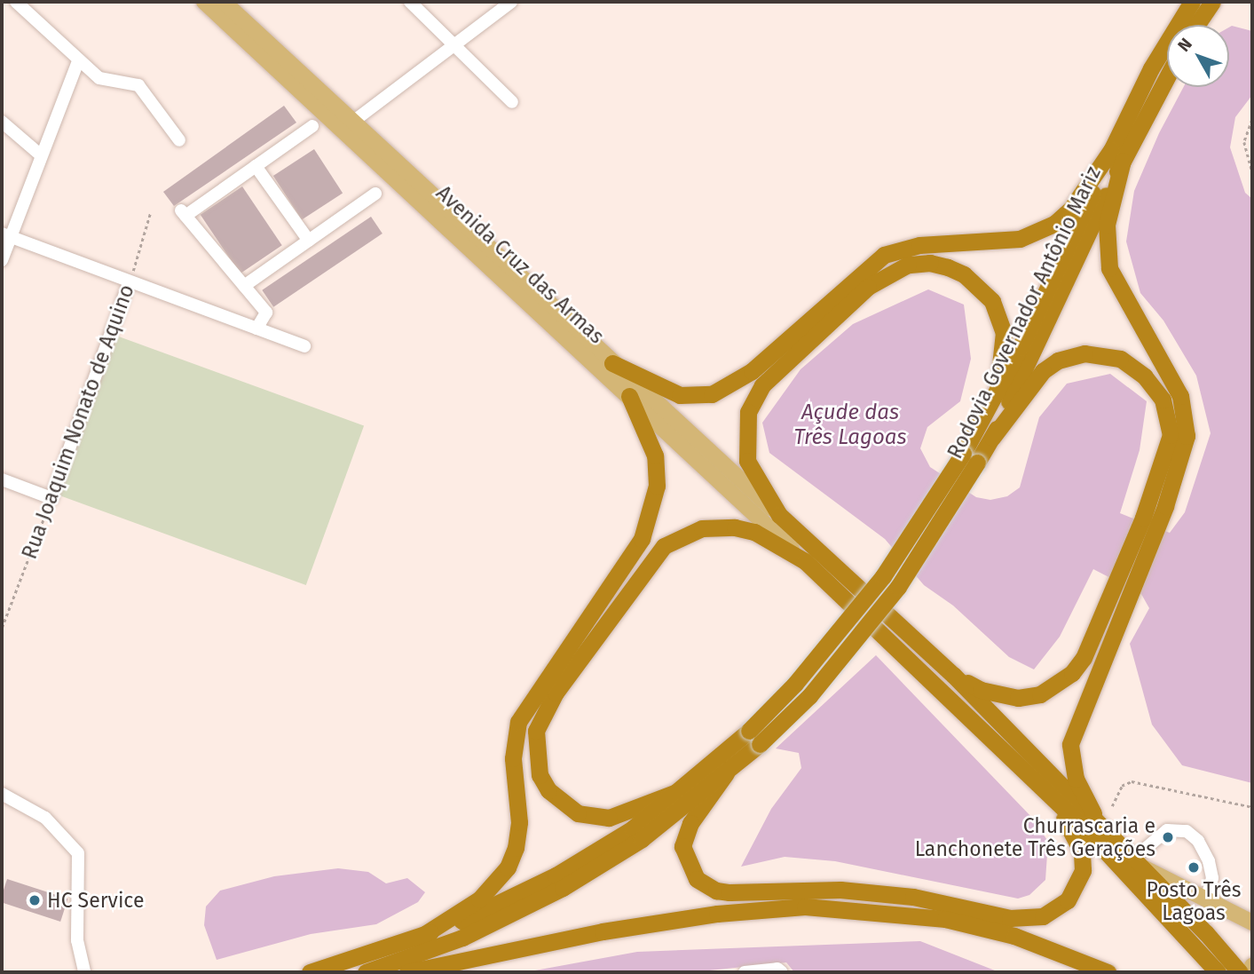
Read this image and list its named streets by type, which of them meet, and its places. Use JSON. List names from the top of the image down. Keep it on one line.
{"streets":{"highway":["Rodovia Governador Antônio Mariz"],"main road":["Avenida Cruz das Armas"],"street":["Rua Joaquim Nonato de Aquino"]},"water":["Açude das Três Lagoas"],"places":["Churrascaria e Lanchonete Três Gerações","Posto Três Lagoas","HC Service"],"north":"top left"}
